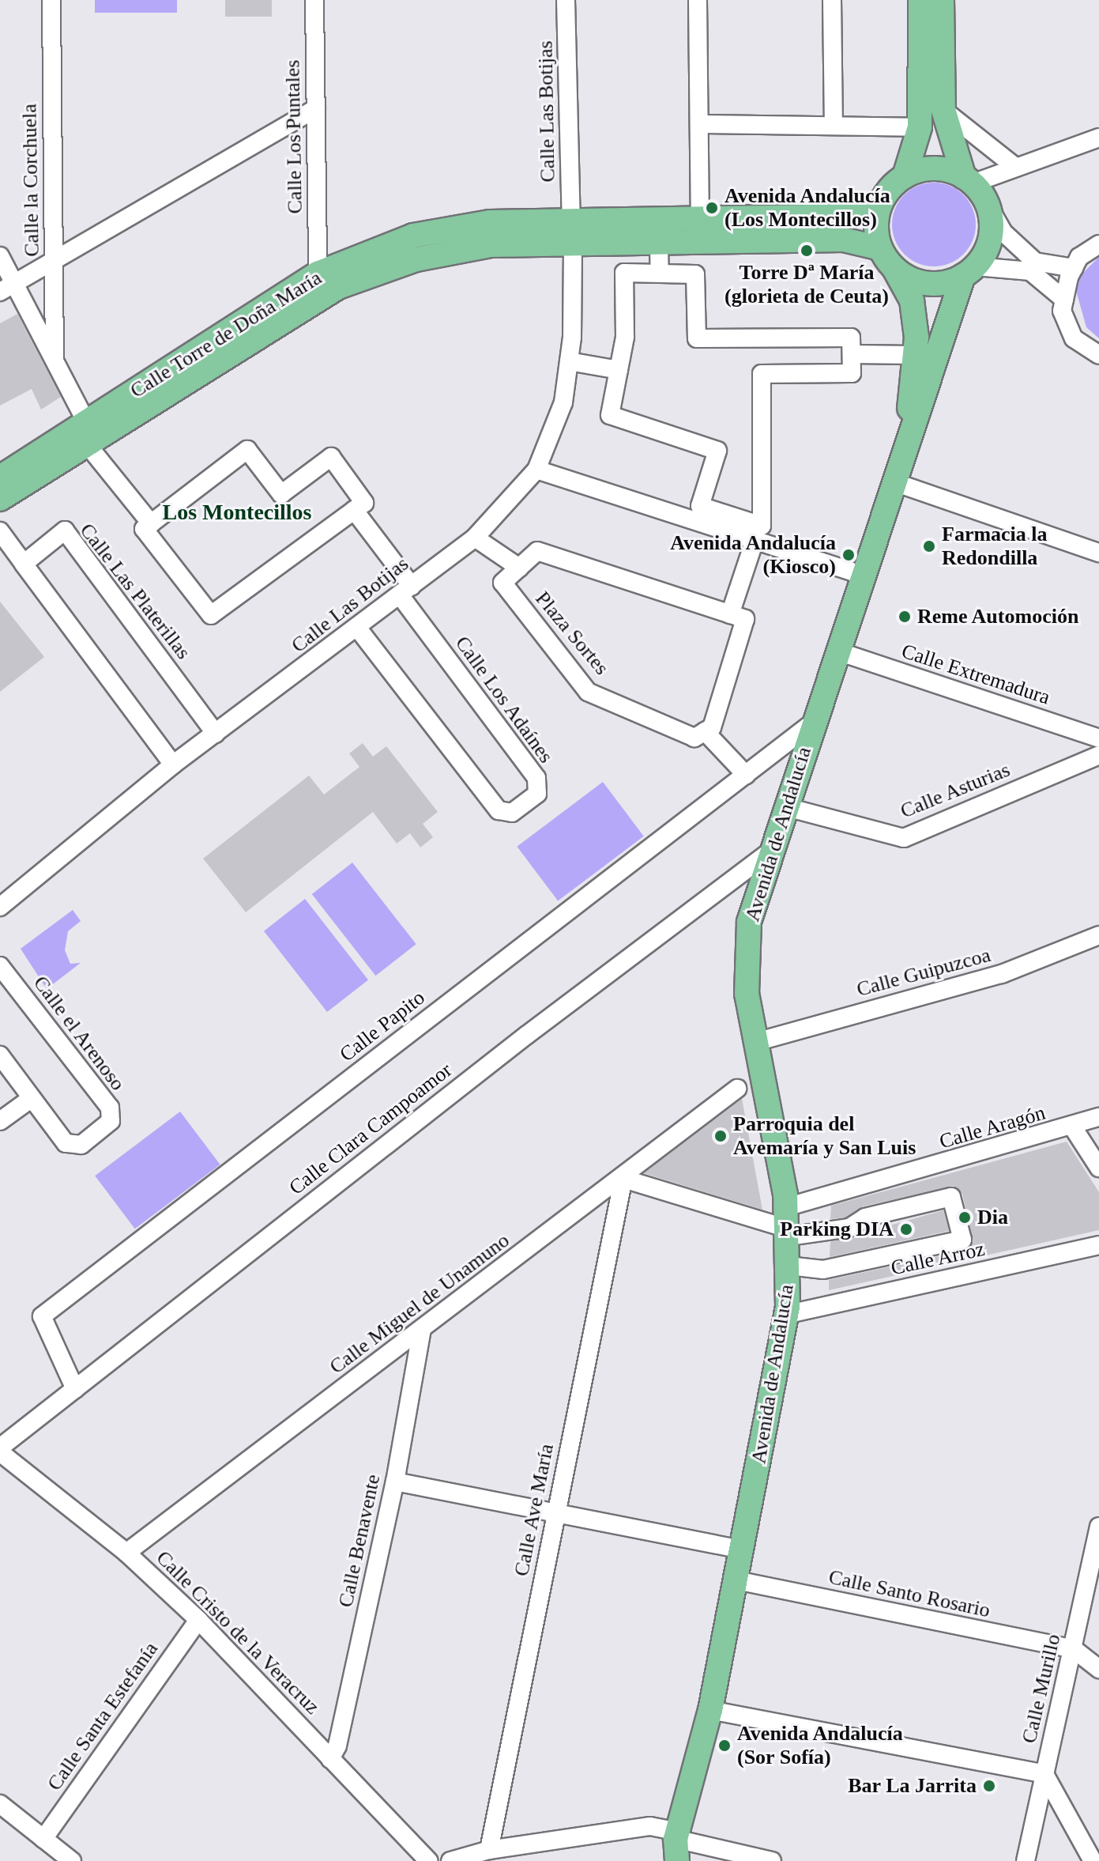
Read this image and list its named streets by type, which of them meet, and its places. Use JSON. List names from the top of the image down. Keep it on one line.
{"streets":{"main road":["Calle Torre de Doña María","Avenida de Andalucía"],"street":["Calle Las Botijas","Calle Los Puntales","Calle la Corchuela","Calle Las Platerillas","Plaza Sortes","Calle Extremadura","Calle Los Adaínes","Calle Asturias","Calle Guipuzcoa","Calle Papito","Calle el Arenoso","Calle Aragón","Calle Clara Campoamor","Calle Arroz","Calle Miguel de Unamuno","Calle Ave María","Calle Benavente","Calle Santo Rosario","Calle Cristo de la Veracruz","Calle Murillo","Calle Santa Estefanía"]},"crossings":[["Calle Las Botijas","Calle Torre de Doña María"],["Calle Las Botijas","Calle Las Platerillas"],["Calle Las Botijas","Calle Los Adaínes"],["Calle Los Puntales","Calle Torre de Doña María"],["Calle Torre de Doña María","Avenida de Andalucía"],["Calle Extremadura","Avenida de Andalucía"],["Calle Asturias","Avenida de Andalucía"],["Avenida de Andalucía","Calle Guipuzcoa"],["Avenida de Andalucía","Calle Papito"],["Avenida de Andalucía","Calle Aragón"],["Avenida de Andalucía","Calle Clara Campoamor"],["Avenida de Andalucía","Calle Arroz"],["Avenida de Andalucía","Calle Santo Rosario"],["Calle Papito","Calle Clara Campoamor"],["Calle Miguel de Unamuno","Calle Ave María"],["Calle Miguel de Unamuno","Calle Benavente"],["Calle Miguel de Unamuno","Calle Cristo de la Veracruz"],["Calle Benavente","Calle Cristo de la Veracruz"],["Calle Santo Rosario","Calle Murillo"],["Calle Cristo de la Veracruz","Calle Santa Estefanía"]],"districts":["Los Montecillos"],"places":["Avenida Andalucía (Los Montecillos)","Torre Dª María (glorieta de Ceuta)","Farmacia la Redondilla","Avenida Andalucía (Kiosco)","Reme Automoción","Parroquia del Avemaría y San Luis","Dia","Parking DIA","Avenida Andalucía (Sor Sofía)","Bar La Jarrita"]}
